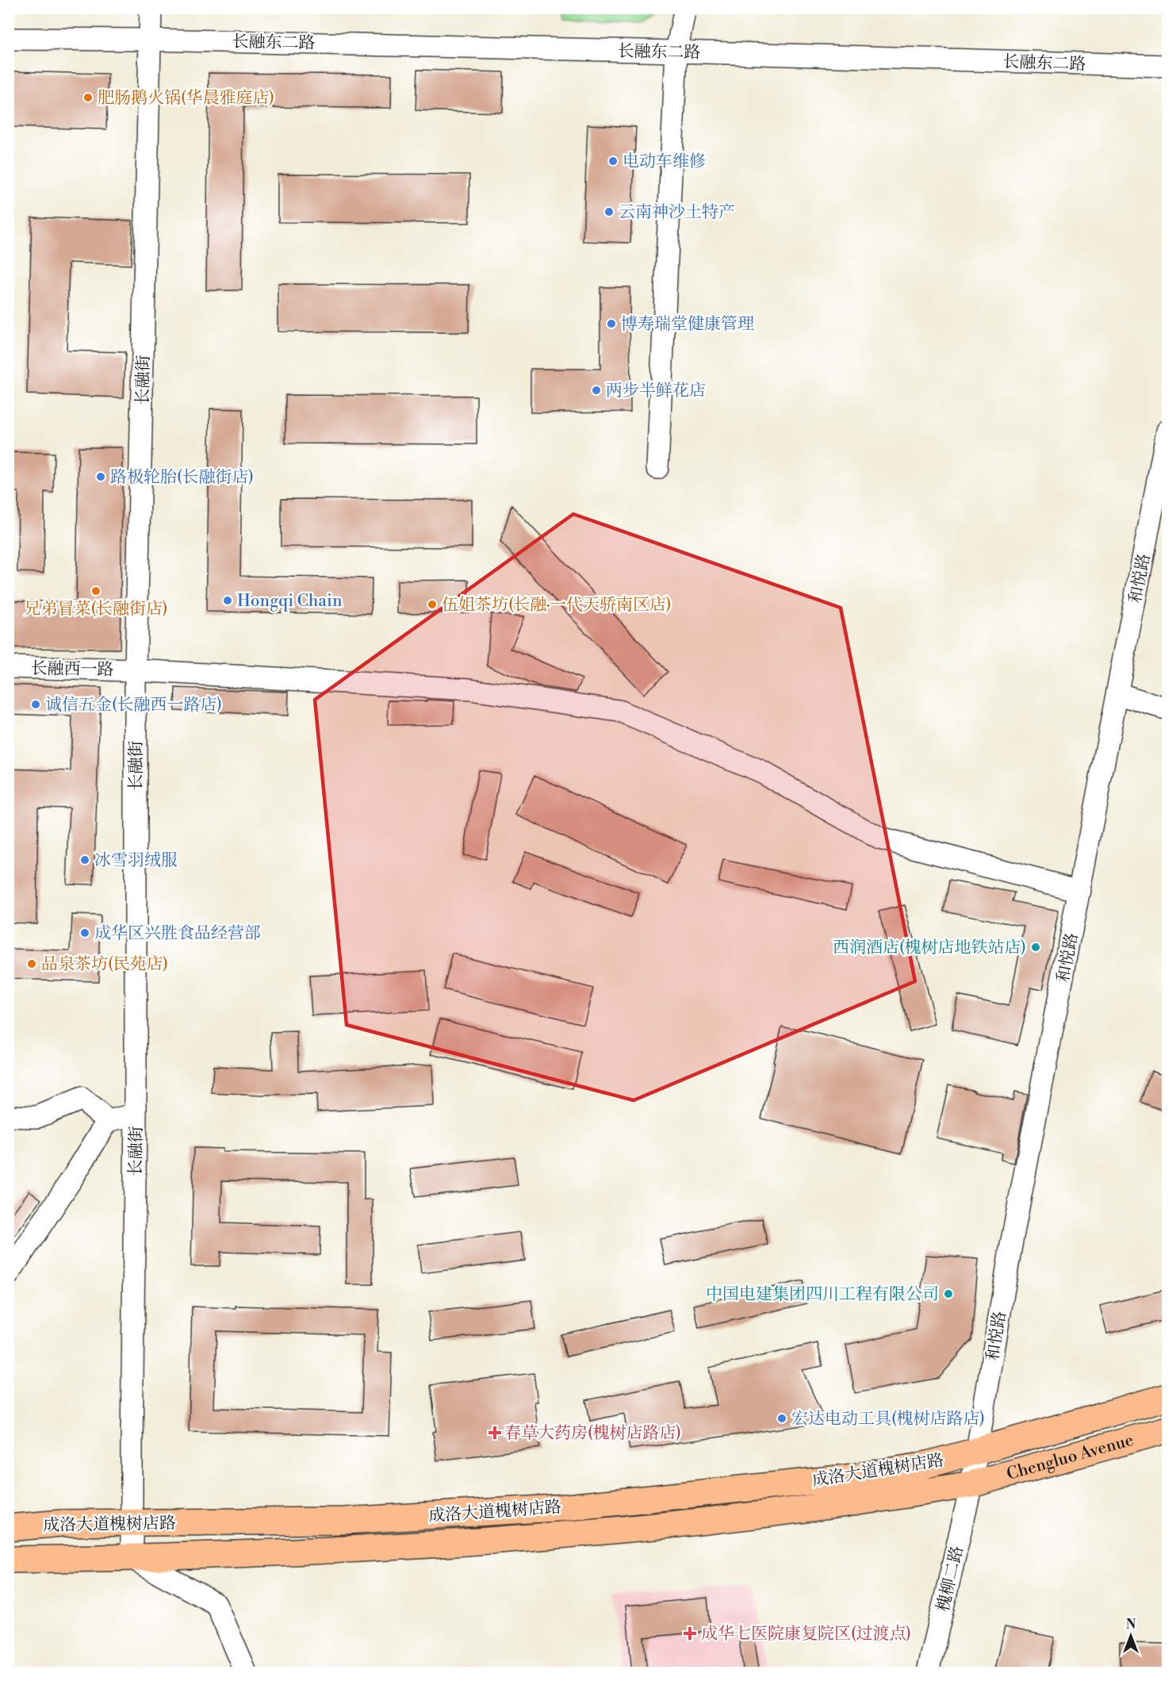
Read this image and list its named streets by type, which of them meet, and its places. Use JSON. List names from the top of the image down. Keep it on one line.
{"streets":{"main road":["Chengluo Avenue","成洛大道槐树店路"],"street":["长融东二路","长融街","和悦路","长融西一路","槐柳二路"]},"crossings":[["长融东二路","长融街"],["长融街","长融西一路"],["长融街","成洛大道槐树店路"],["和悦路","长融西一路"],["和悦路","Chengluo Avenue"],["和悦路","成洛大道槐树店路"],["和悦路","槐柳二路"],["Chengluo Avenue","成洛大道槐树店路"],["Chengluo Avenue","槐柳二路"],["成洛大道槐树店路","槐柳二路"]],"places":{"other":["肥肠鹅火锅(华晨雅庭店)","电动车维修","云南神沙土特产","博寿瑞堂健康管理","两步半鲜花店","路极轮胎(长融街店)","兄弟冒菜(长融街店)","Hongqi Chain","伍姐茶坊(长融·一代天骄南区店)","诚信五金(长融西一路店)","冰雪羽绒服","成华区兴胜食品经营部","西润酒店(槐树店地铁站店)","品泉茶坊(民苑店)","中国电建集团四川工程有限公司","宏达电动工具(槐树店路店)"],"health":["春草大药房(槐树店路店)","成华七医院康复院区(过渡点)"]},"north":"top"}
